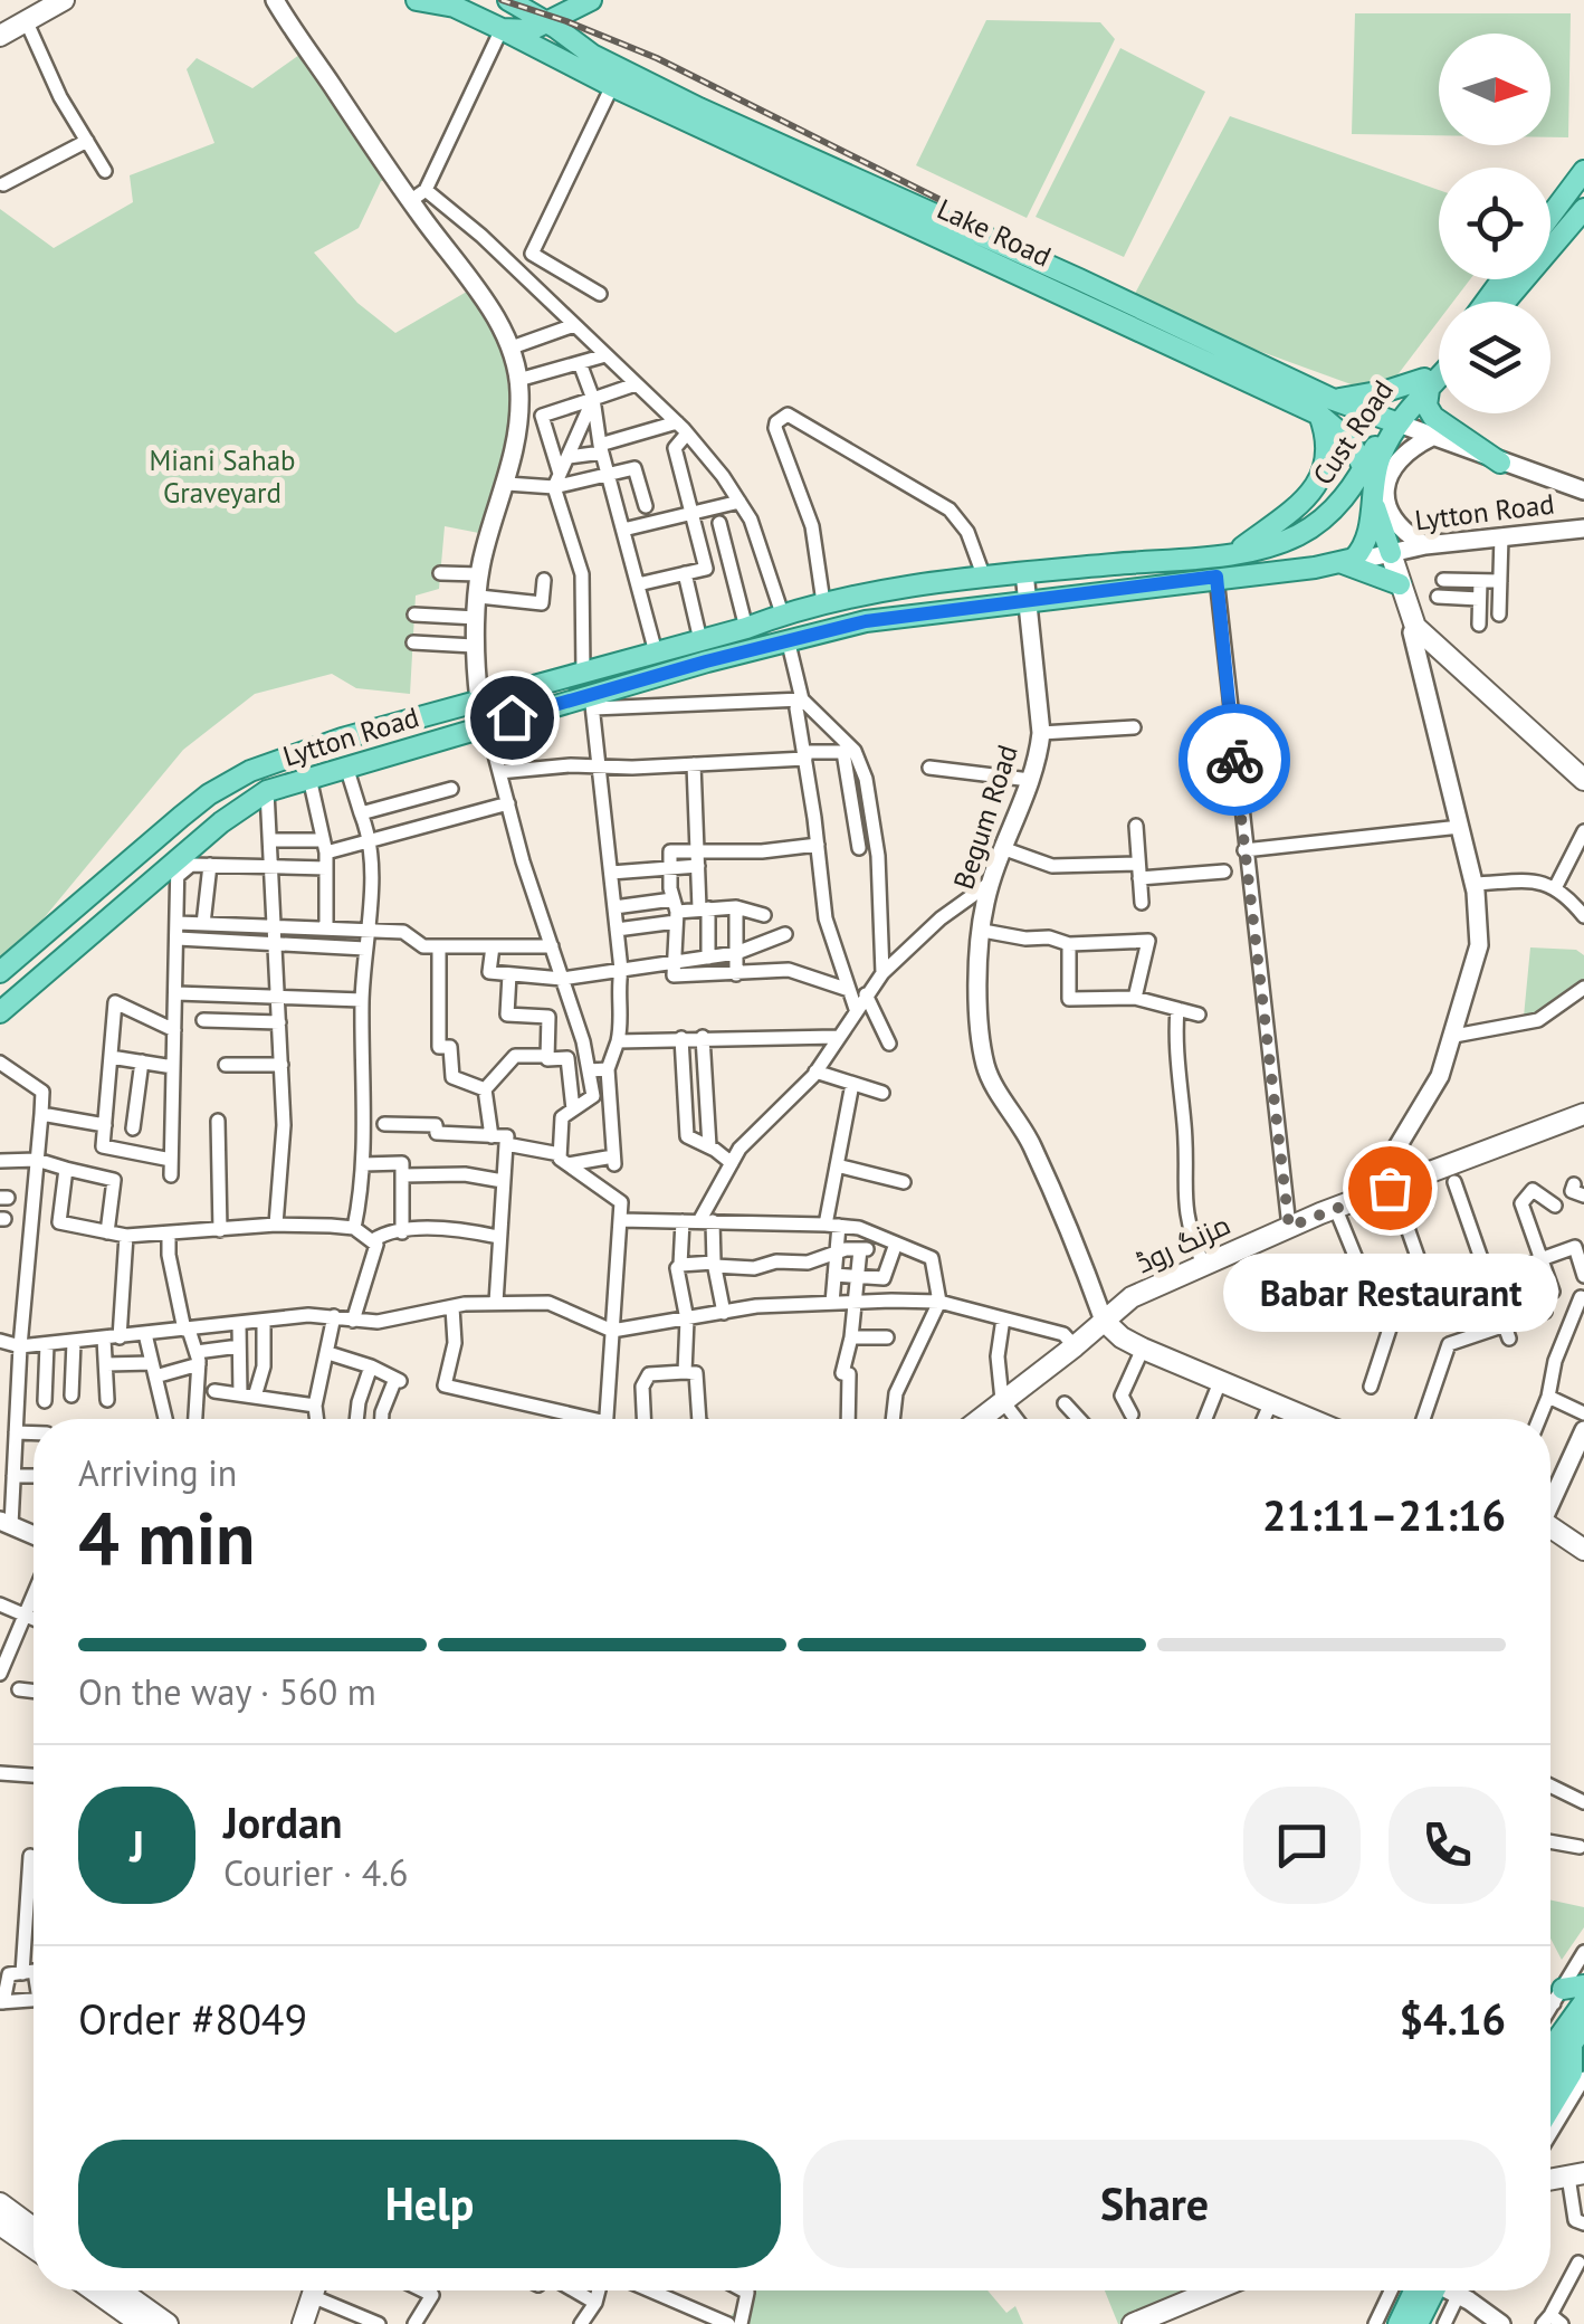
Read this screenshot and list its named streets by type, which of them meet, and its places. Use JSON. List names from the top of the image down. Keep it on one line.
{"streets":{"main road":["Lake Road","Cust Road","Lytton Road","مزنگ روڈ"],"street":["Begum Road"]},"crossings":[["Lake Road","Cust Road"],["Lake Road","Lytton Road"],["Cust Road","Lytton Road"],["Lytton Road","Begum Road"],["Begum Road","مزنگ روڈ"]],"parks":["Miani Sahab Graveyard"],"places":["Babar Restaurant"],"north":"right","page":{"bubble":"Babar Restaurant","heading":["4 min","Arriving in","21:11–21:16"],"panel":["Jordan","Courier · 4.6","Order #8049","$4.16"],"bar":"On the way · 560 m","round":"J","buttons":["Help","Share"]}}
